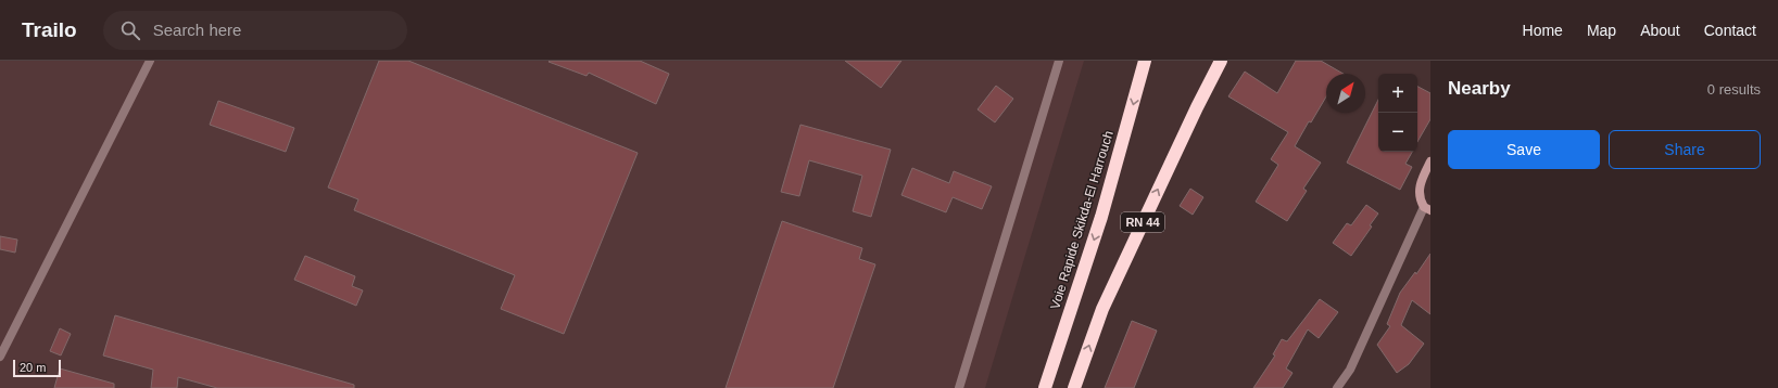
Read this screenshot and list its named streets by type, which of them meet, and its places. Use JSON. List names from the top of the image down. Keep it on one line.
{"streets":{"highway":["Voie Rapide Skikda-El Harrouch","RN 44"]},"scale_bar":"20 m","north":"top right","page":{"header":"Trailo","search":"Search here","nav":["Home","Map","About","Contact"],"heading":["Nearby","0 results"],"map_buttons":["+","−"],"buttons":["Save","Share"],"scale":"20 m"}}
